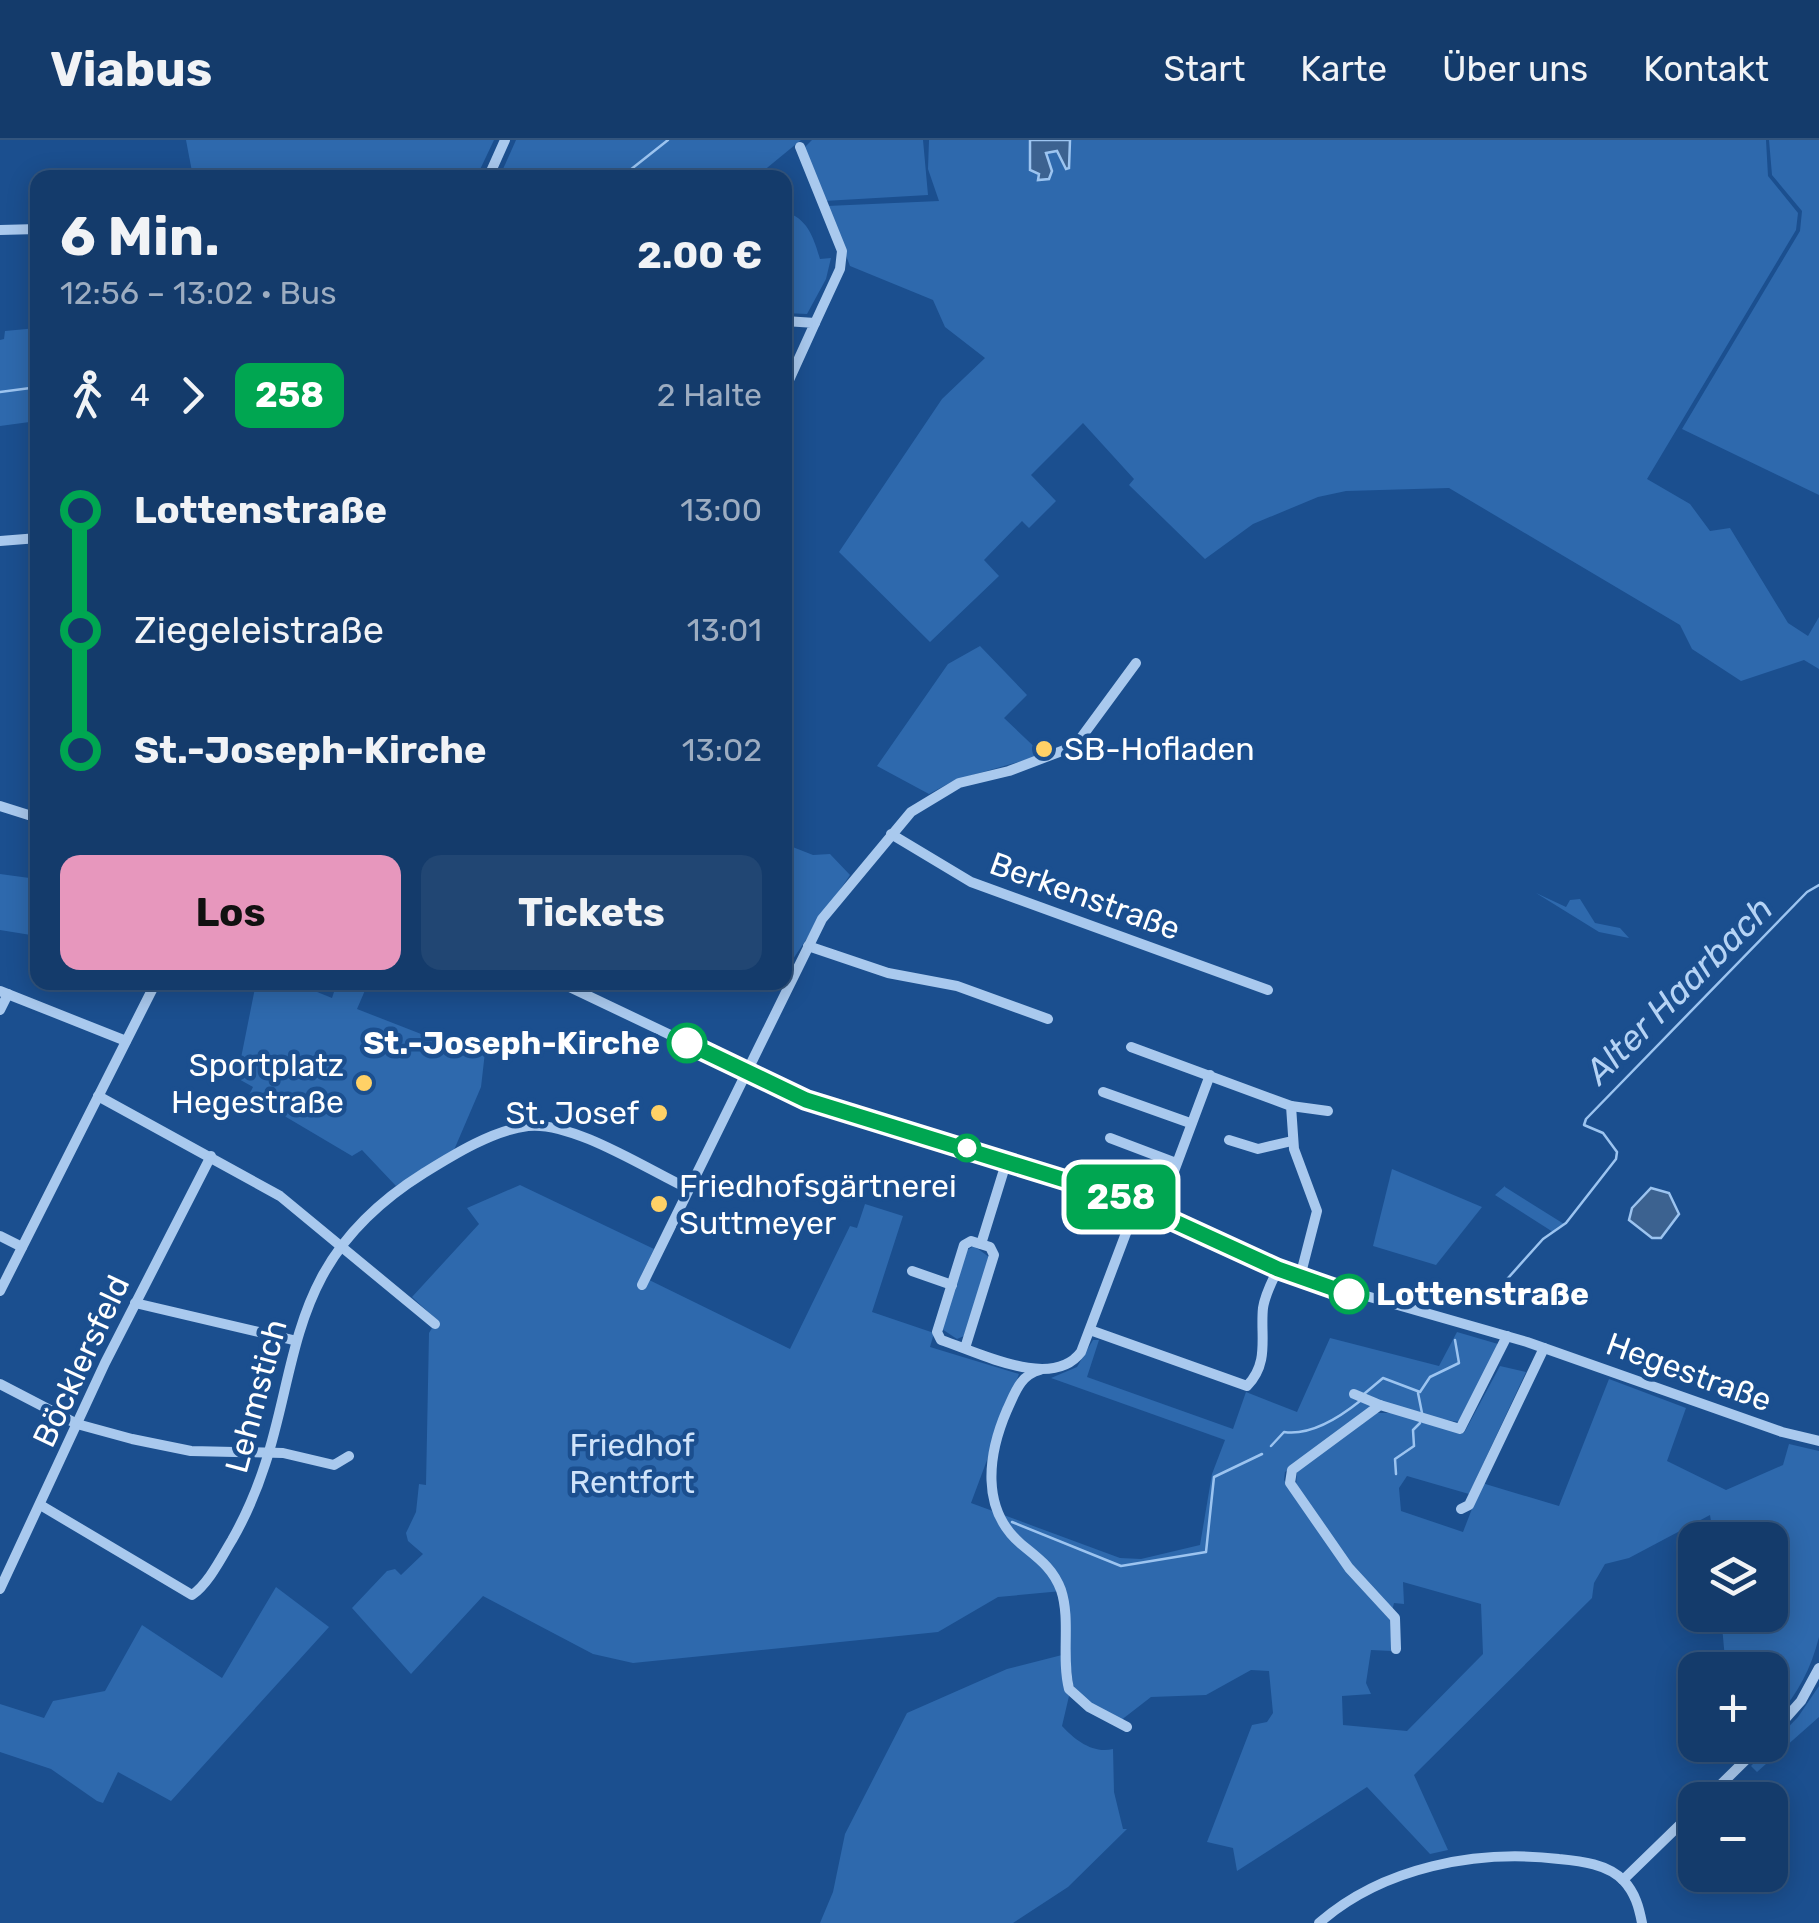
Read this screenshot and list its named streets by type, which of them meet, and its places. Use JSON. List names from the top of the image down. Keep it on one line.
{"streets":{"street":["Berkenstraße","Böcklersfeld","Hegestraße","Lehmstich"]},"crossings":[["Böcklersfeld","Lehmstich"]],"water":["Alter Haarbach"],"parks":["Friedhof Rentfort"],"places":["SB-Hofladen","St.-Joseph-Kirche","Sportplatz Hegestraße","St. Josef","Friedhofsgärtnerei Suttmeyer","Lottenstraße"],"lines":["bus line 258"],"page":{"header":"Viabus","nav":["Start","Karte","Über uns","Kontakt"],"on_map":"258","heading":["6 Min.","12:56 – 13:02 · Bus","2.00 €"],"legs":["4","258","2 Halte"],"list":[{"name":"Lottenstraße","value":"13:00"},{"name":"Ziegeleistraße","value":"13:01"},{"name":"St.-Joseph-Kirche","value":"13:02"}],"buttons":["Los","Tickets"],"map_buttons":["+","−"]}}
